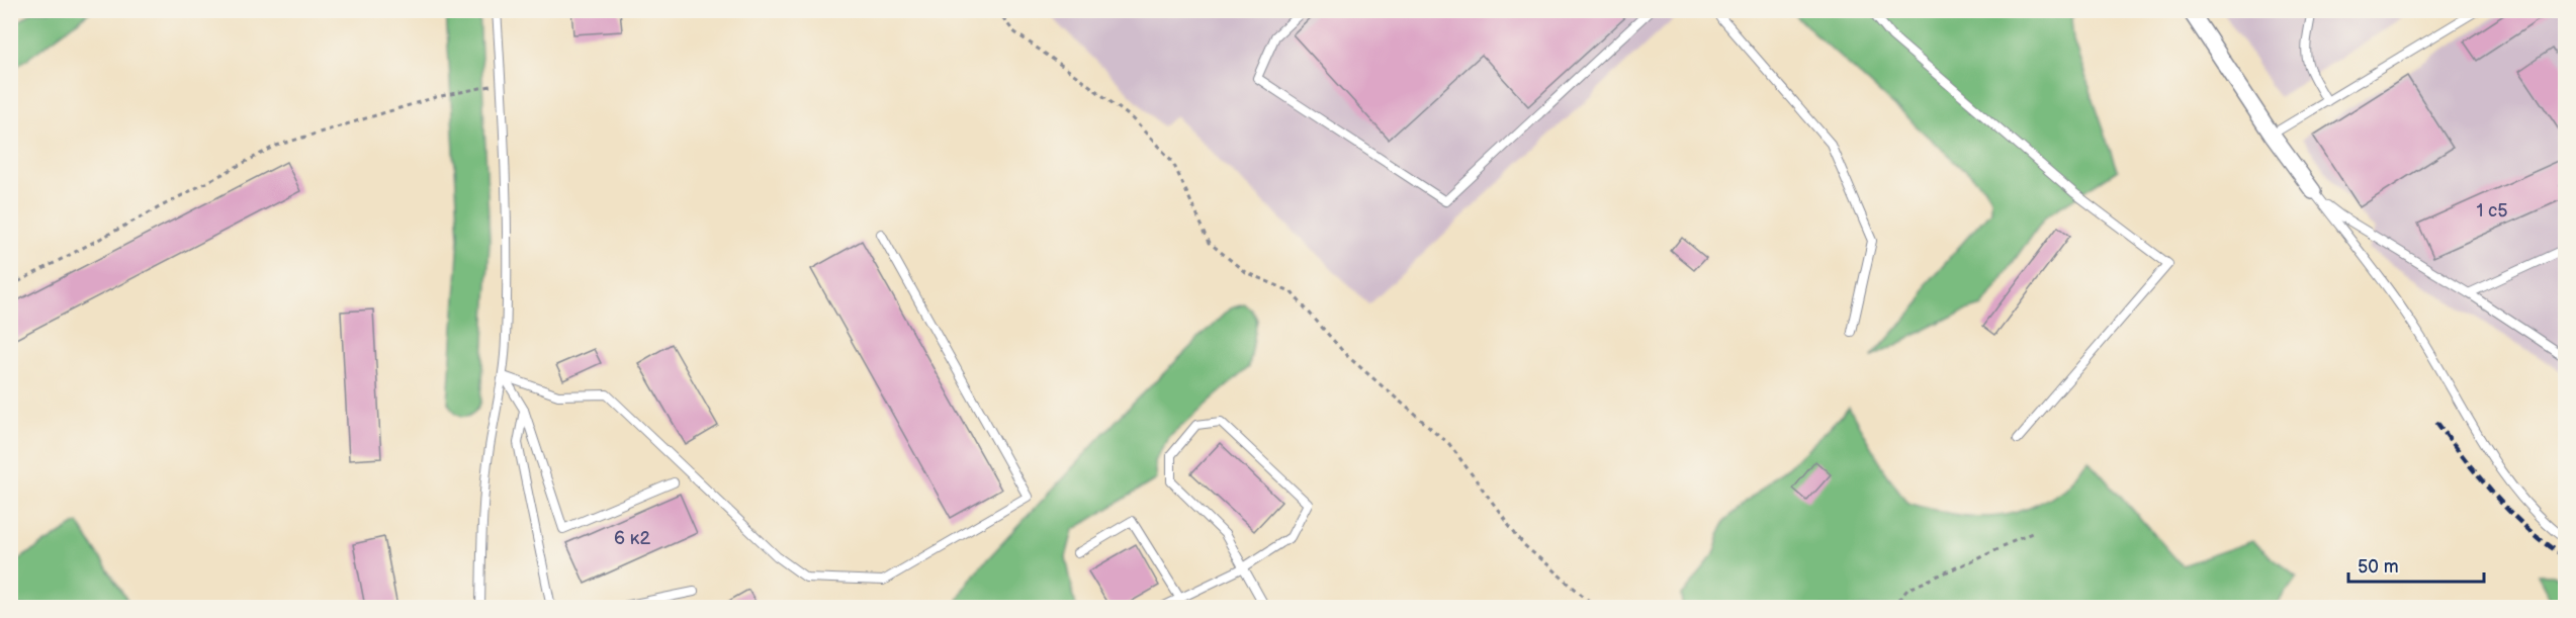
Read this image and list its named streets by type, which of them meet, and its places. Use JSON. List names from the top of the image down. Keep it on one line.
{"house_numbers":["1 с5","6 к2"],"scale_bar":"50 m"}
